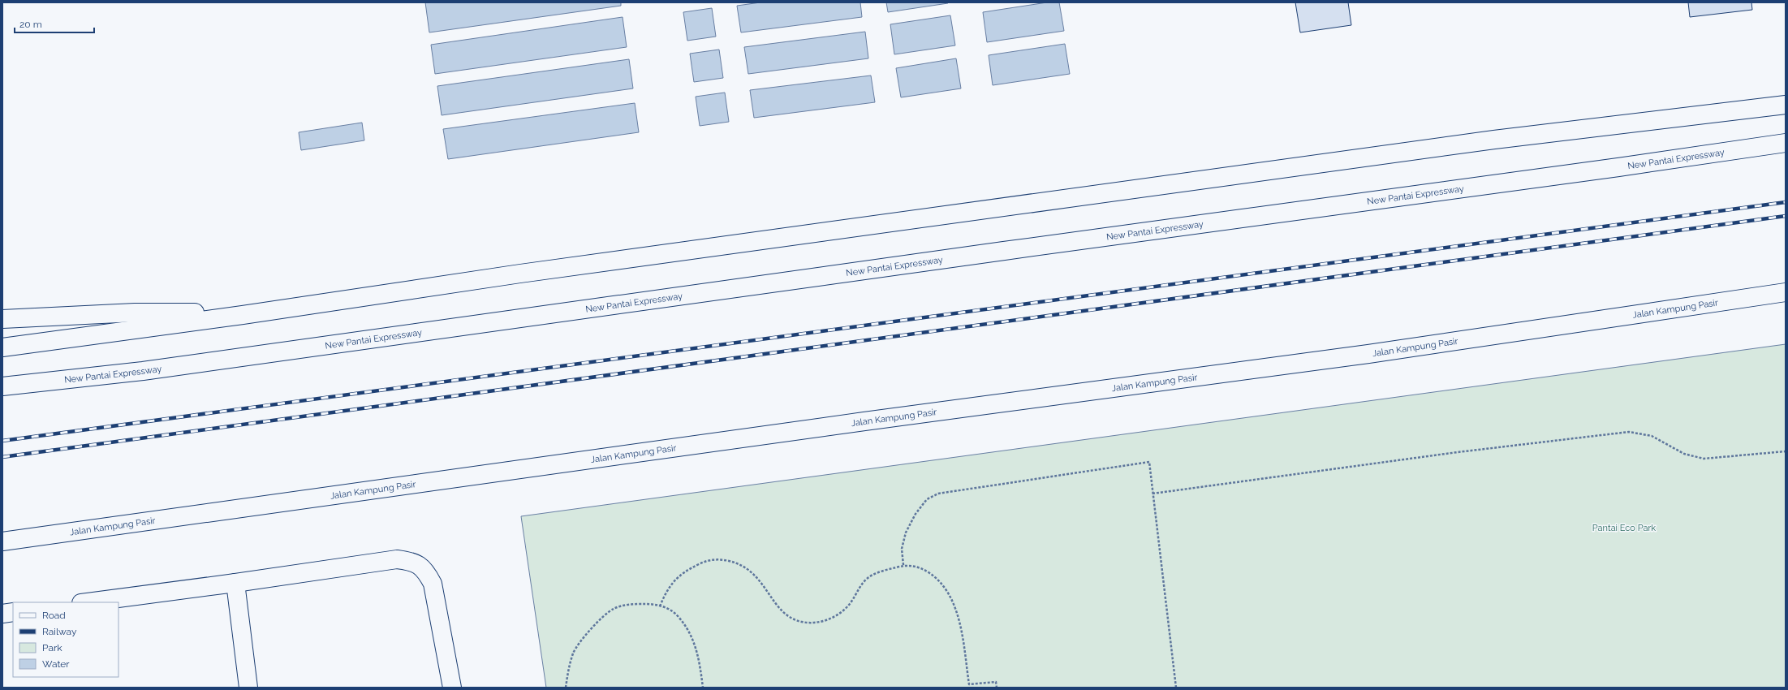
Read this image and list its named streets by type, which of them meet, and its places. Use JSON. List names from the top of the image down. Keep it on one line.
{"streets":{"main road":["New Pantai Expressway","Jalan Kampung Pasir"]},"parks":["Pantai Eco Park"],"legend":["Road","Railway","Park","Water"],"scale_bar":"20 m"}
